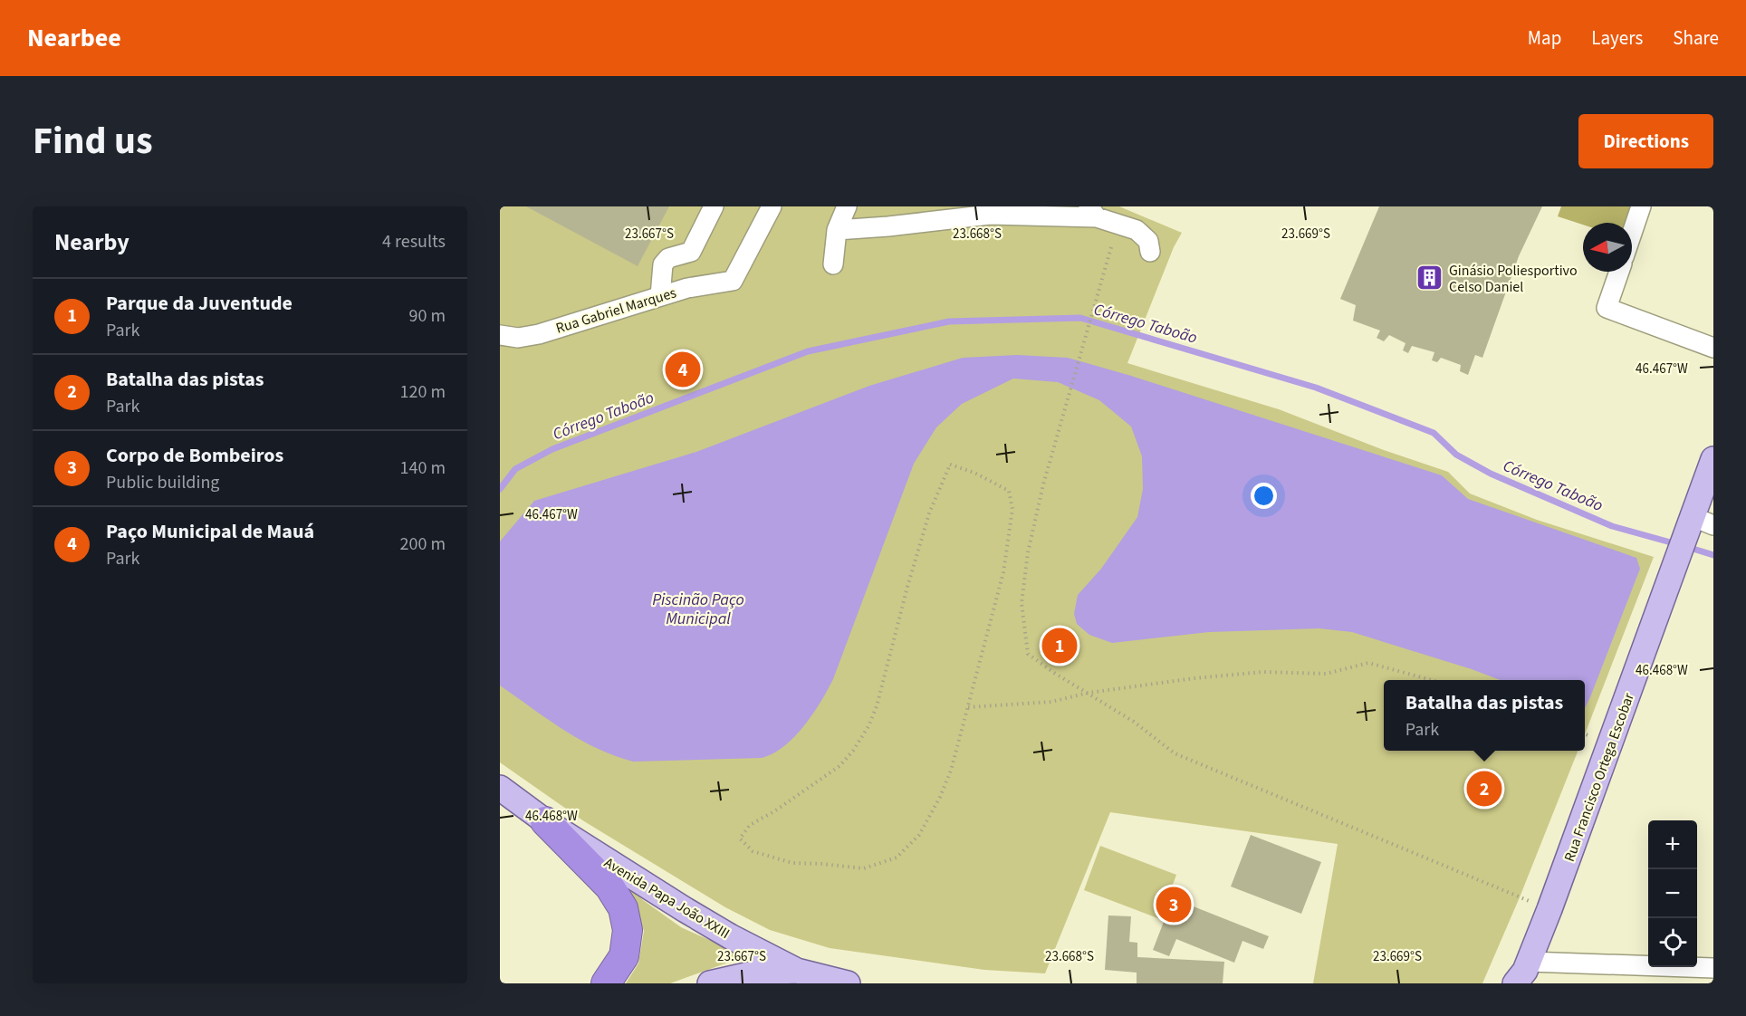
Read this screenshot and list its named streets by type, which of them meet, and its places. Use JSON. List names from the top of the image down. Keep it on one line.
{"streets":{"main road":["Rua Francisco Ortega Escobar","Avenida Papa João XXIII"],"street":["Rua Gabriel Marques"]},"water":["Córrego Taboão","Piscinão Paço Municipal"],"places":{"building":["Ginásio Poliesportivo Celso Daniel"]},"north":"left","page":{"header":"Nearbee","nav":["Map","Layers","Share"],"title":"Find us","buttons":"Directions","heading":["Nearby","4 results"],"list":[{"mark":"1","name":"Parque da Juventude","note":"Park","value":"90 m"},{"mark":"2","name":"Batalha das pistas","note":"Park","value":"120 m"},{"mark":"3","name":"Corpo de Bombeiros","note":"Public building","value":"140 m"},{"mark":"4","name":"Paço Municipal de Mauá","note":"Park","value":"200 m"}],"pins":["4","1","2","3"],"popup":["Batalha das pistas","Park"],"map_buttons":["+","−"]},"coordinates":["23.667°S","23.668°S","23.669°S","46.467°W","46.468°W"]}
